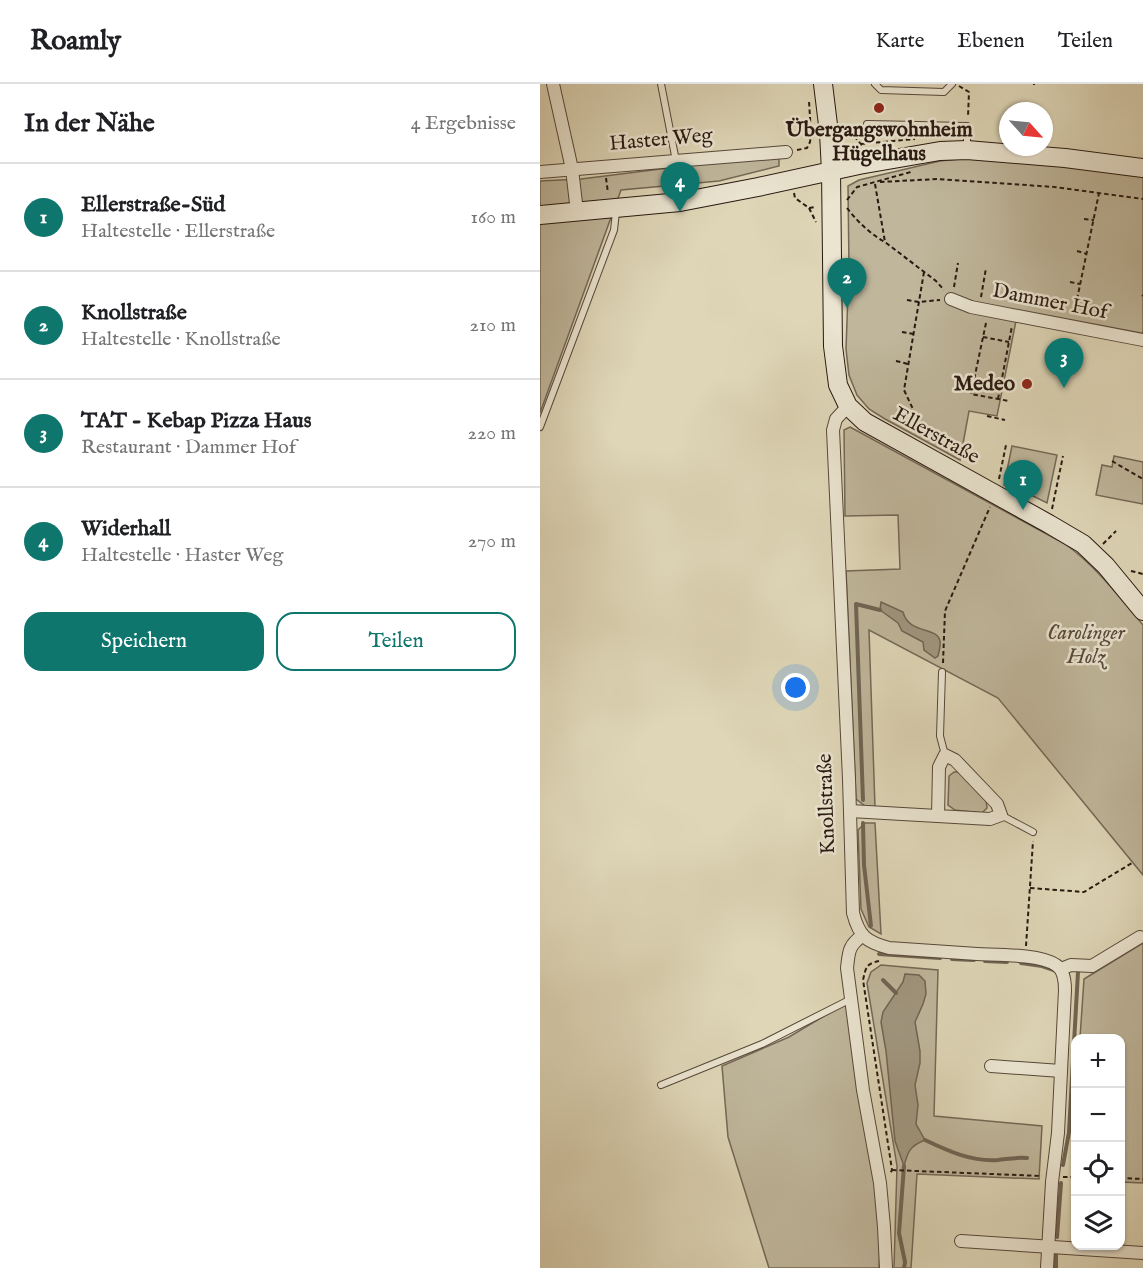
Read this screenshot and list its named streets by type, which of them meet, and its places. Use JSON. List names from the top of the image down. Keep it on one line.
{"streets":{"street":["Haster Weg","Dammer Hof","Ellerstraße","Knollstraße"]},"crossings":[["Ellerstraße","Knollstraße"]],"parks":["Carolinger Holz"],"places":["Übergangswohnheim Hügelhaus","Medeo"],"north":"bottom right","page":{"header":"Roamly","nav":["Karte","Ebenen","Teilen"],"heading":["In der Nähe","4 Ergebnisse"],"list":[{"mark":"1","name":"Ellerstraße-Süd","note":"Haltestelle · Ellerstraße","value":"160 m"},{"mark":"2","name":"Knollstraße","note":"Haltestelle · Knollstraße","value":"210 m"},{"mark":"3","name":"TAT - Kebap Pizza Haus","note":"Restaurant · Dammer Hof","value":"220 m"},{"mark":"4","name":"Widerhall","note":"Haltestelle · Haster Weg","value":"270 m"}],"pins":["4","2","3","1"],"buttons":["Speichern","Teilen"],"map_buttons":["+","−"]}}
